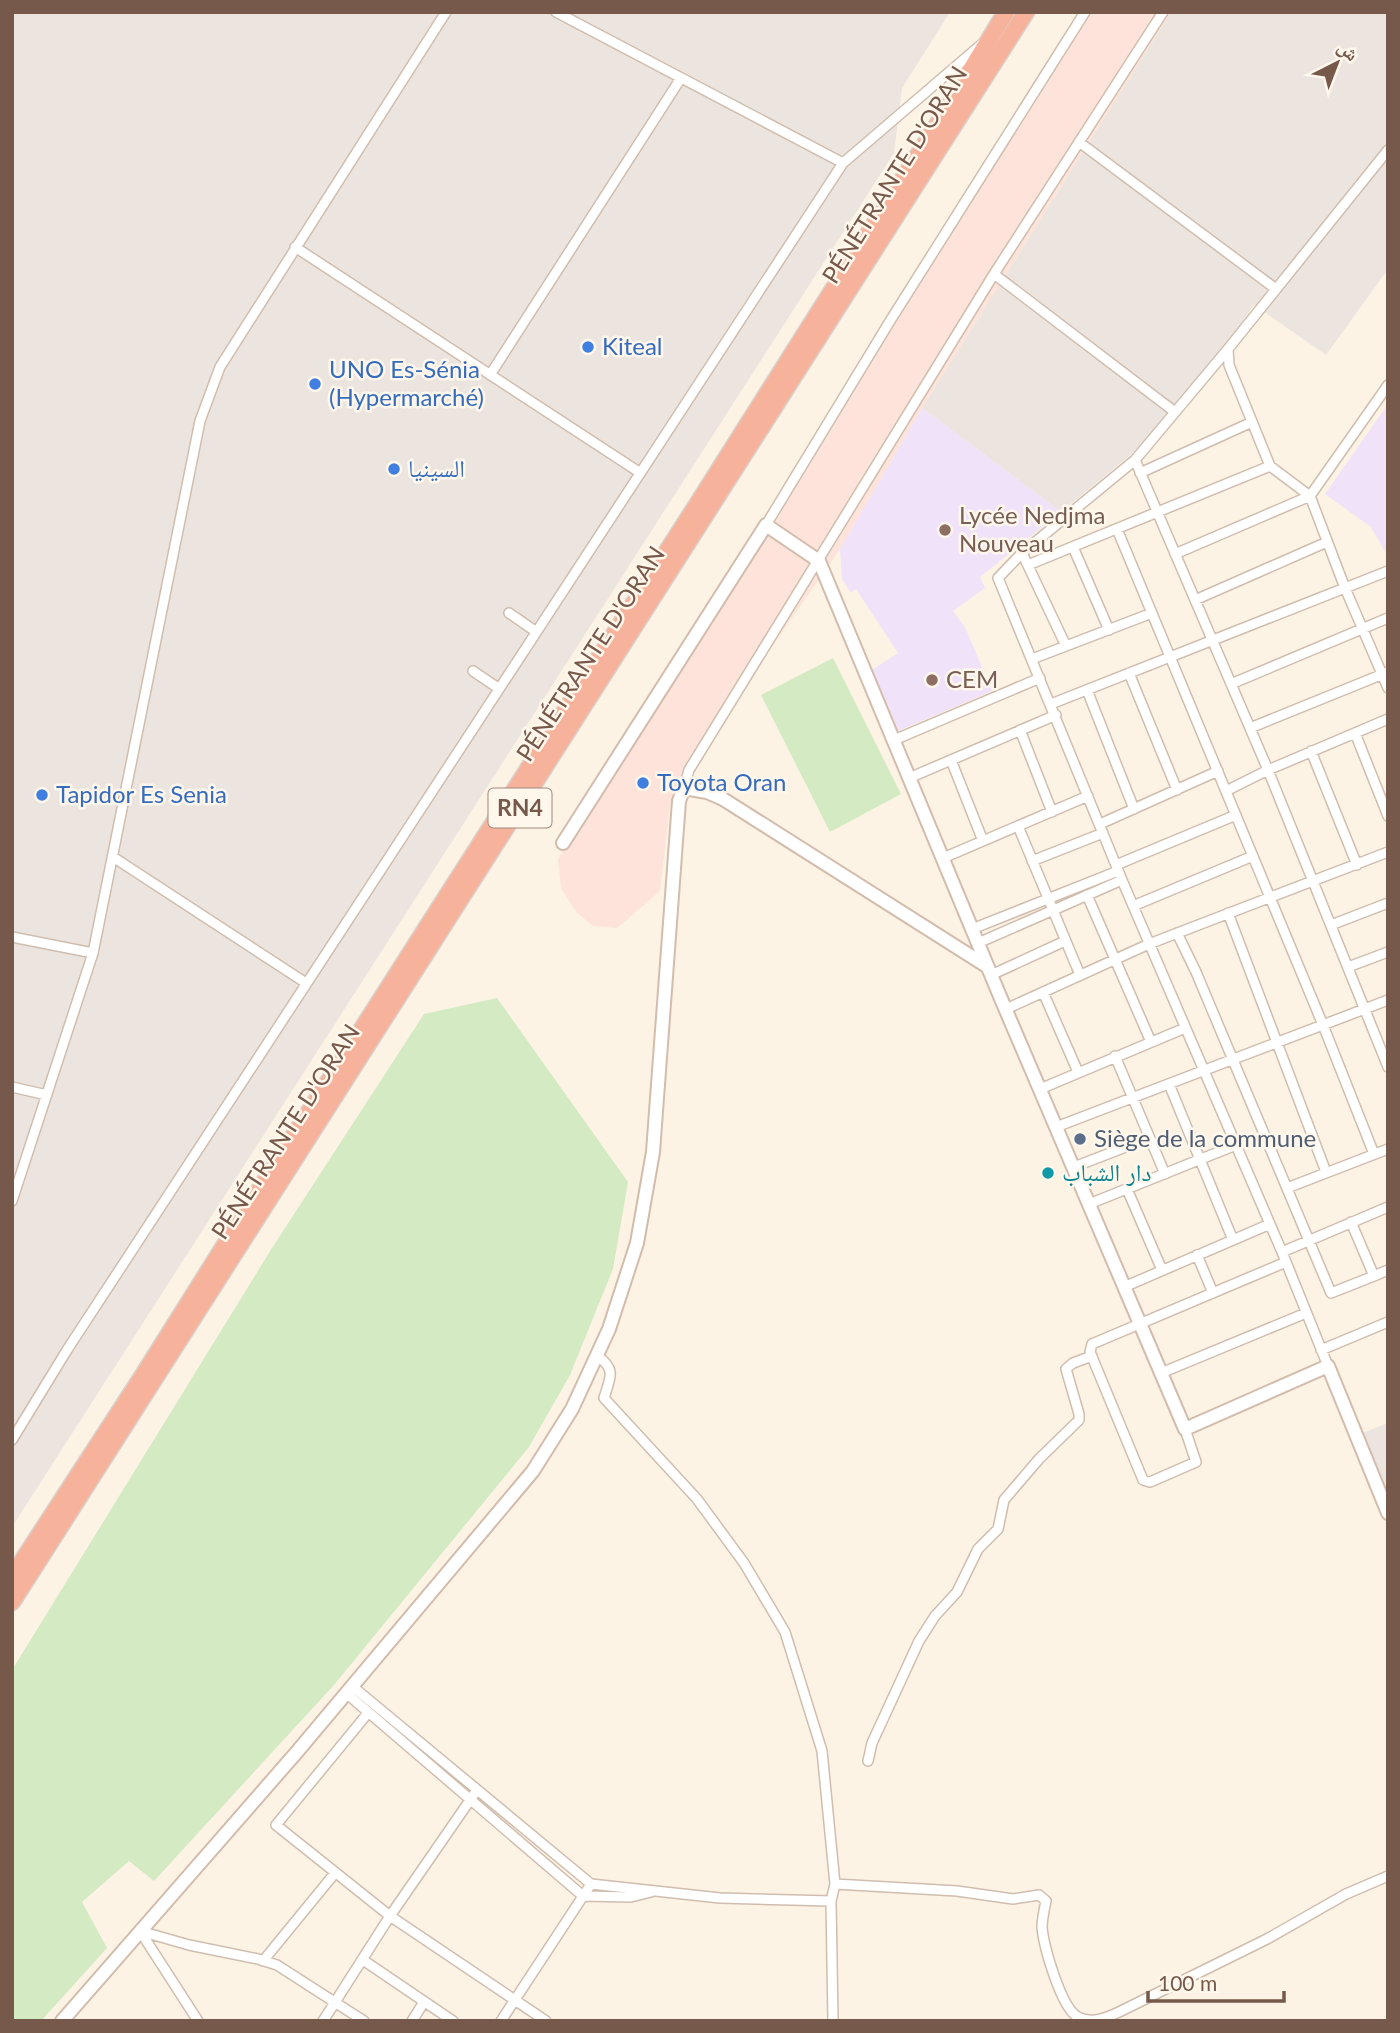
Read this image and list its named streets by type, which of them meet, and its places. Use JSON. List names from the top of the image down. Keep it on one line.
{"streets":{"highway":["PÉNÉTRANTE D'ORAN","RN4"]},"places":["Kiteal","UNO Es-Sénia (Hypermarché)","السينيا","Lycée Nedjma Nouveau","CEM","Toyota Oran","Tapidor Es Senia","Siège de la commune","دار الشباب"],"scale_bar":"100 m","north":"top right"}
